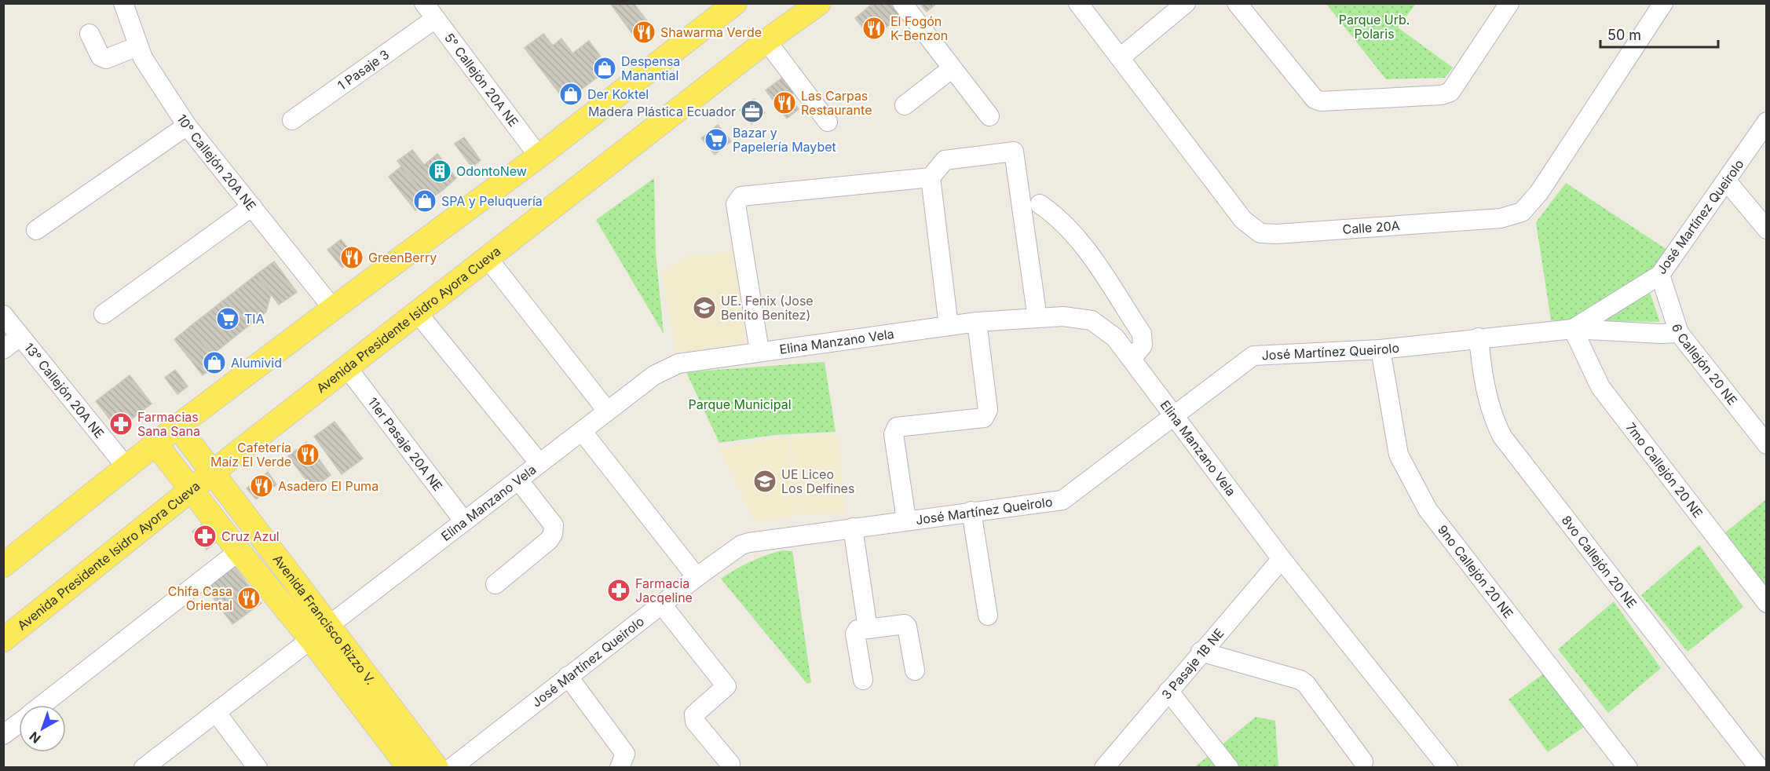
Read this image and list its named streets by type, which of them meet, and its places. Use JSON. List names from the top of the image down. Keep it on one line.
{"streets":{"main road":["Avenida Presidente Isidro Ayora Cueva","Avenida Francisco Rizzo V."],"street":["1 Pasaje 3","5° Callejón 20A NE","10° Callejón 20A NE","José Martínez Queirolo","Calle 20A","Elina Manzano Vela","6 Callejón 20 NE","13° Callejón 20A NE","11er Pasaje 20A NE","7mo Callejón 20 NE","8vo Callejón 20 NE","9no Callejón 20 NE","3 Pasaje 1B NE"]},"crossings":[["1 Pasaje 3","5° Callejón 20A NE"],["José Martínez Queirolo","Elina Manzano Vela"],["José Martínez Queirolo","6 Callejón 20 NE"],["José Martínez Queirolo","7mo Callejón 20 NE"],["José Martínez Queirolo","8vo Callejón 20 NE"],["José Martínez Queirolo","9no Callejón 20 NE"],["Avenida Presidente Isidro Ayora Cueva","11er Pasaje 20A NE"],["Avenida Presidente Isidro Ayora Cueva","Avenida Francisco Rizzo V."],["Elina Manzano Vela","11er Pasaje 20A NE"],["Elina Manzano Vela","Avenida Francisco Rizzo V."],["Elina Manzano Vela","3 Pasaje 1B NE"]],"parks":["Parque Urb. Polaris","Parque Municipal"],"places":{"restaurant":["El Fogón K-Benzon","Shawarma Verde","Las Carpas Restaurante","GreenBerry","Cafetería Maíz El Verde","Asadero El Puma","Chifa Casa Oriental"],"shop":["Despensa Manantial","Der Koktel","SPA y Peluquería","Alumivid"],"office":["Madera Plástica Ecuador"],"supermarket":["Bazar y Papelería Maybet","TIA"],"building":["OdontoNew"],"school or university":["UE. Fenix (Jose Benito Benitez)","UE Liceo Los Delfines"],"pharmacy":["Farmacias Sana Sana","Cruz Azul","Farmacia Jacqeline"]},"scale_bar":"50 m","north":"bottom left"}
